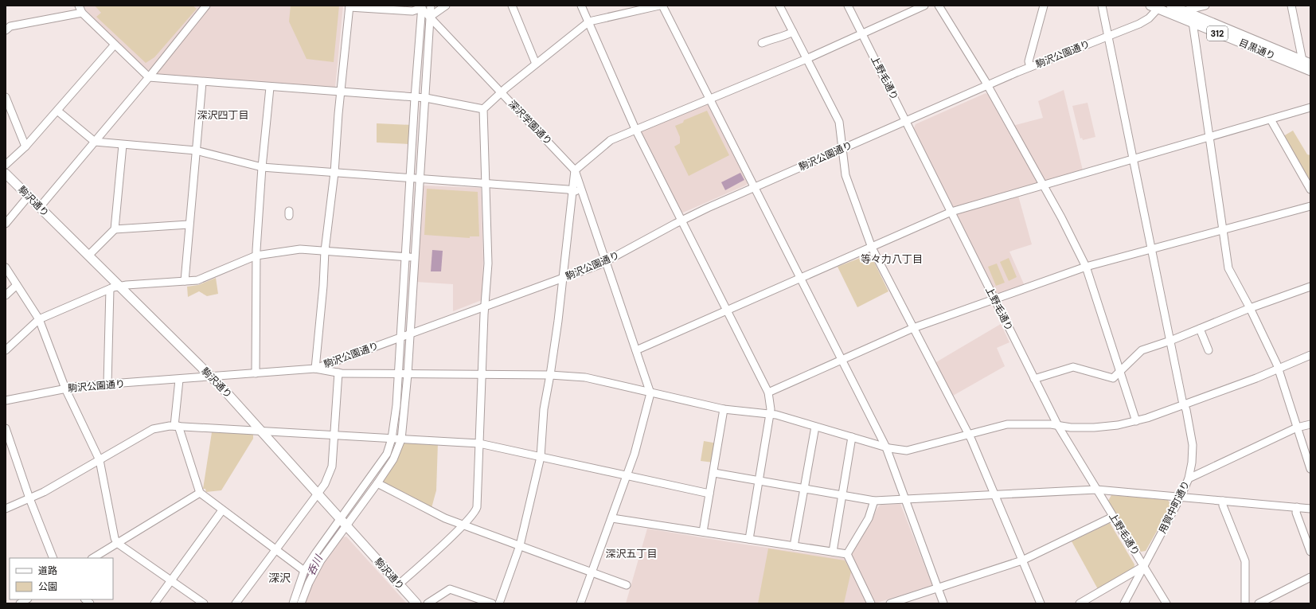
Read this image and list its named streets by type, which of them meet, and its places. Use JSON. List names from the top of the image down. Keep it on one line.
{"streets":{"main road":["312","目黒通り","駒沢通り"],"street":["駒沢公園通り","上野毛通り","深沢学園通り","用賀中町通り"]},"crossings":[["目黒通り","駒沢公園通り"],["駒沢公園通り","上野毛通り"],["駒沢公園通り","深沢学園通り"],["駒沢公園通り","駒沢通り"],["駒沢公園通り","用賀中町通り"],["上野毛通り","用賀中町通り"]],"districts":["深沢四丁目","等々力八丁目","深沢五丁目","深沢"],"water":["呑川"],"legend":["道路","公園"]}
